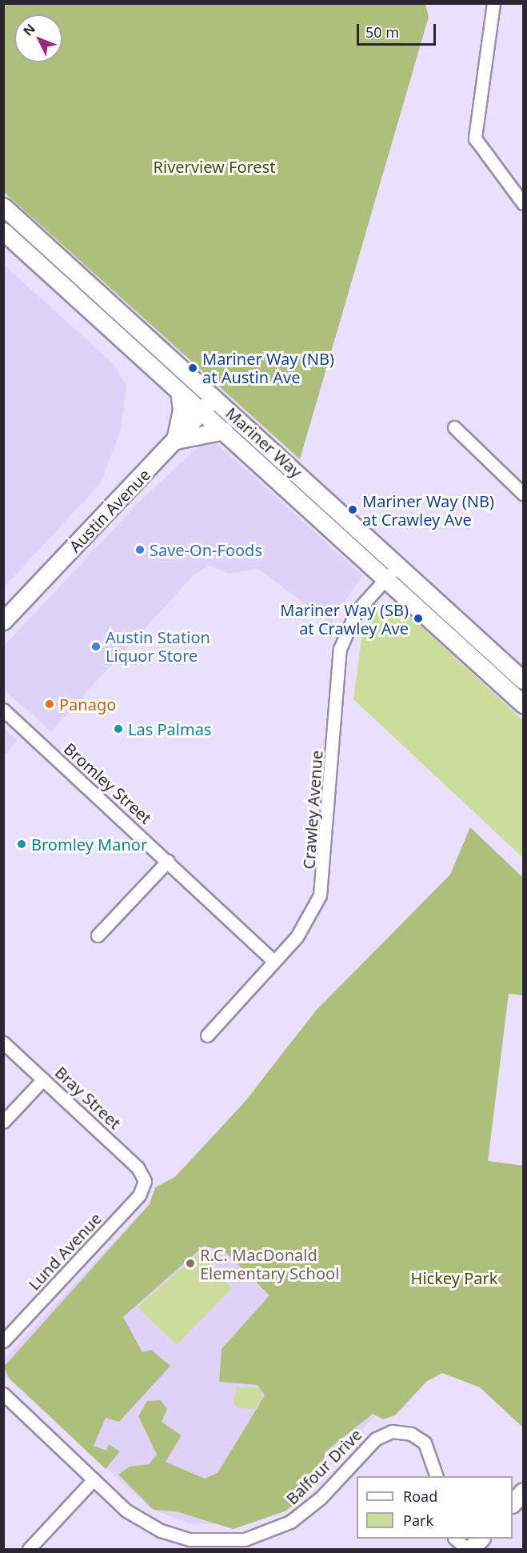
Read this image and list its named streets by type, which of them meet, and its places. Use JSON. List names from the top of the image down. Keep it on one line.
{"streets":{"main road":["Mariner Way","Austin Avenue"],"street":["Bromley Street","Crawley Avenue","Bray Street","Lund Avenue","Balfour Drive"]},"crossings":[["Mariner Way","Austin Avenue"],["Mariner Way","Crawley Avenue"],["Bromley Street","Crawley Avenue"],["Bray Street","Lund Avenue"]],"parks":["Riverview Forest","Hickey Park"],"places":["Mariner Way (NB) at Austin Ave","Mariner Way (NB) at Crawley Ave","Save-On-Foods","Mariner Way (SB) at Crawley Ave","Austin Station Liquor Store","Panago","Las Palmas","Bromley Manor","R.C. MacDonald Elementary School"],"legend":["Road","Park"],"scale_bar":"50 m","north":"top left"}
